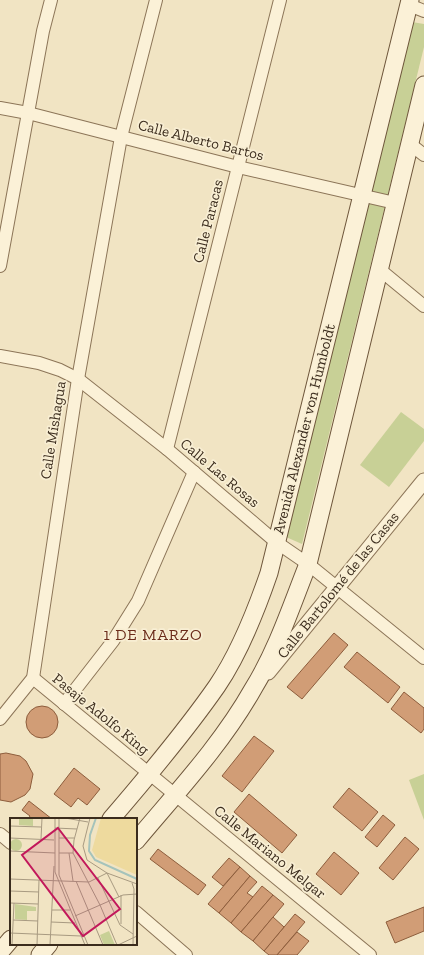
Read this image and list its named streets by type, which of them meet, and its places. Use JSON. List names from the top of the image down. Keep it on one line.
{"streets":{"main road":["Avenida Alexander von Humboldt"],"street":["Calle Alberto Bartos","Calle Paracas","Calle Mishagua","Calle Las Rosas","Calle Bartolomé de las Casas","Pasaje Adolfo King","Calle Mariano Melgar"]},"crossings":[["Calle Alberto Bartos","Calle Paracas"],["Calle Alberto Bartos","Avenida Alexander von Humboldt"],["Calle Alberto Bartos","Calle Mishagua"],["Calle Paracas","Calle Las Rosas"],["Avenida Alexander von Humboldt","Calle Las Rosas"],["Avenida Alexander von Humboldt","Pasaje Adolfo King"],["Avenida Alexander von Humboldt","Calle Mariano Melgar"],["Calle Mishagua","Calle Las Rosas"],["Calle Mishagua","Pasaje Adolfo King"],["Calle Las Rosas","Calle Bartolomé de las Casas"],["Pasaje Adolfo King","Calle Mariano Melgar"]],"districts":["1 DE MARZO"]}
